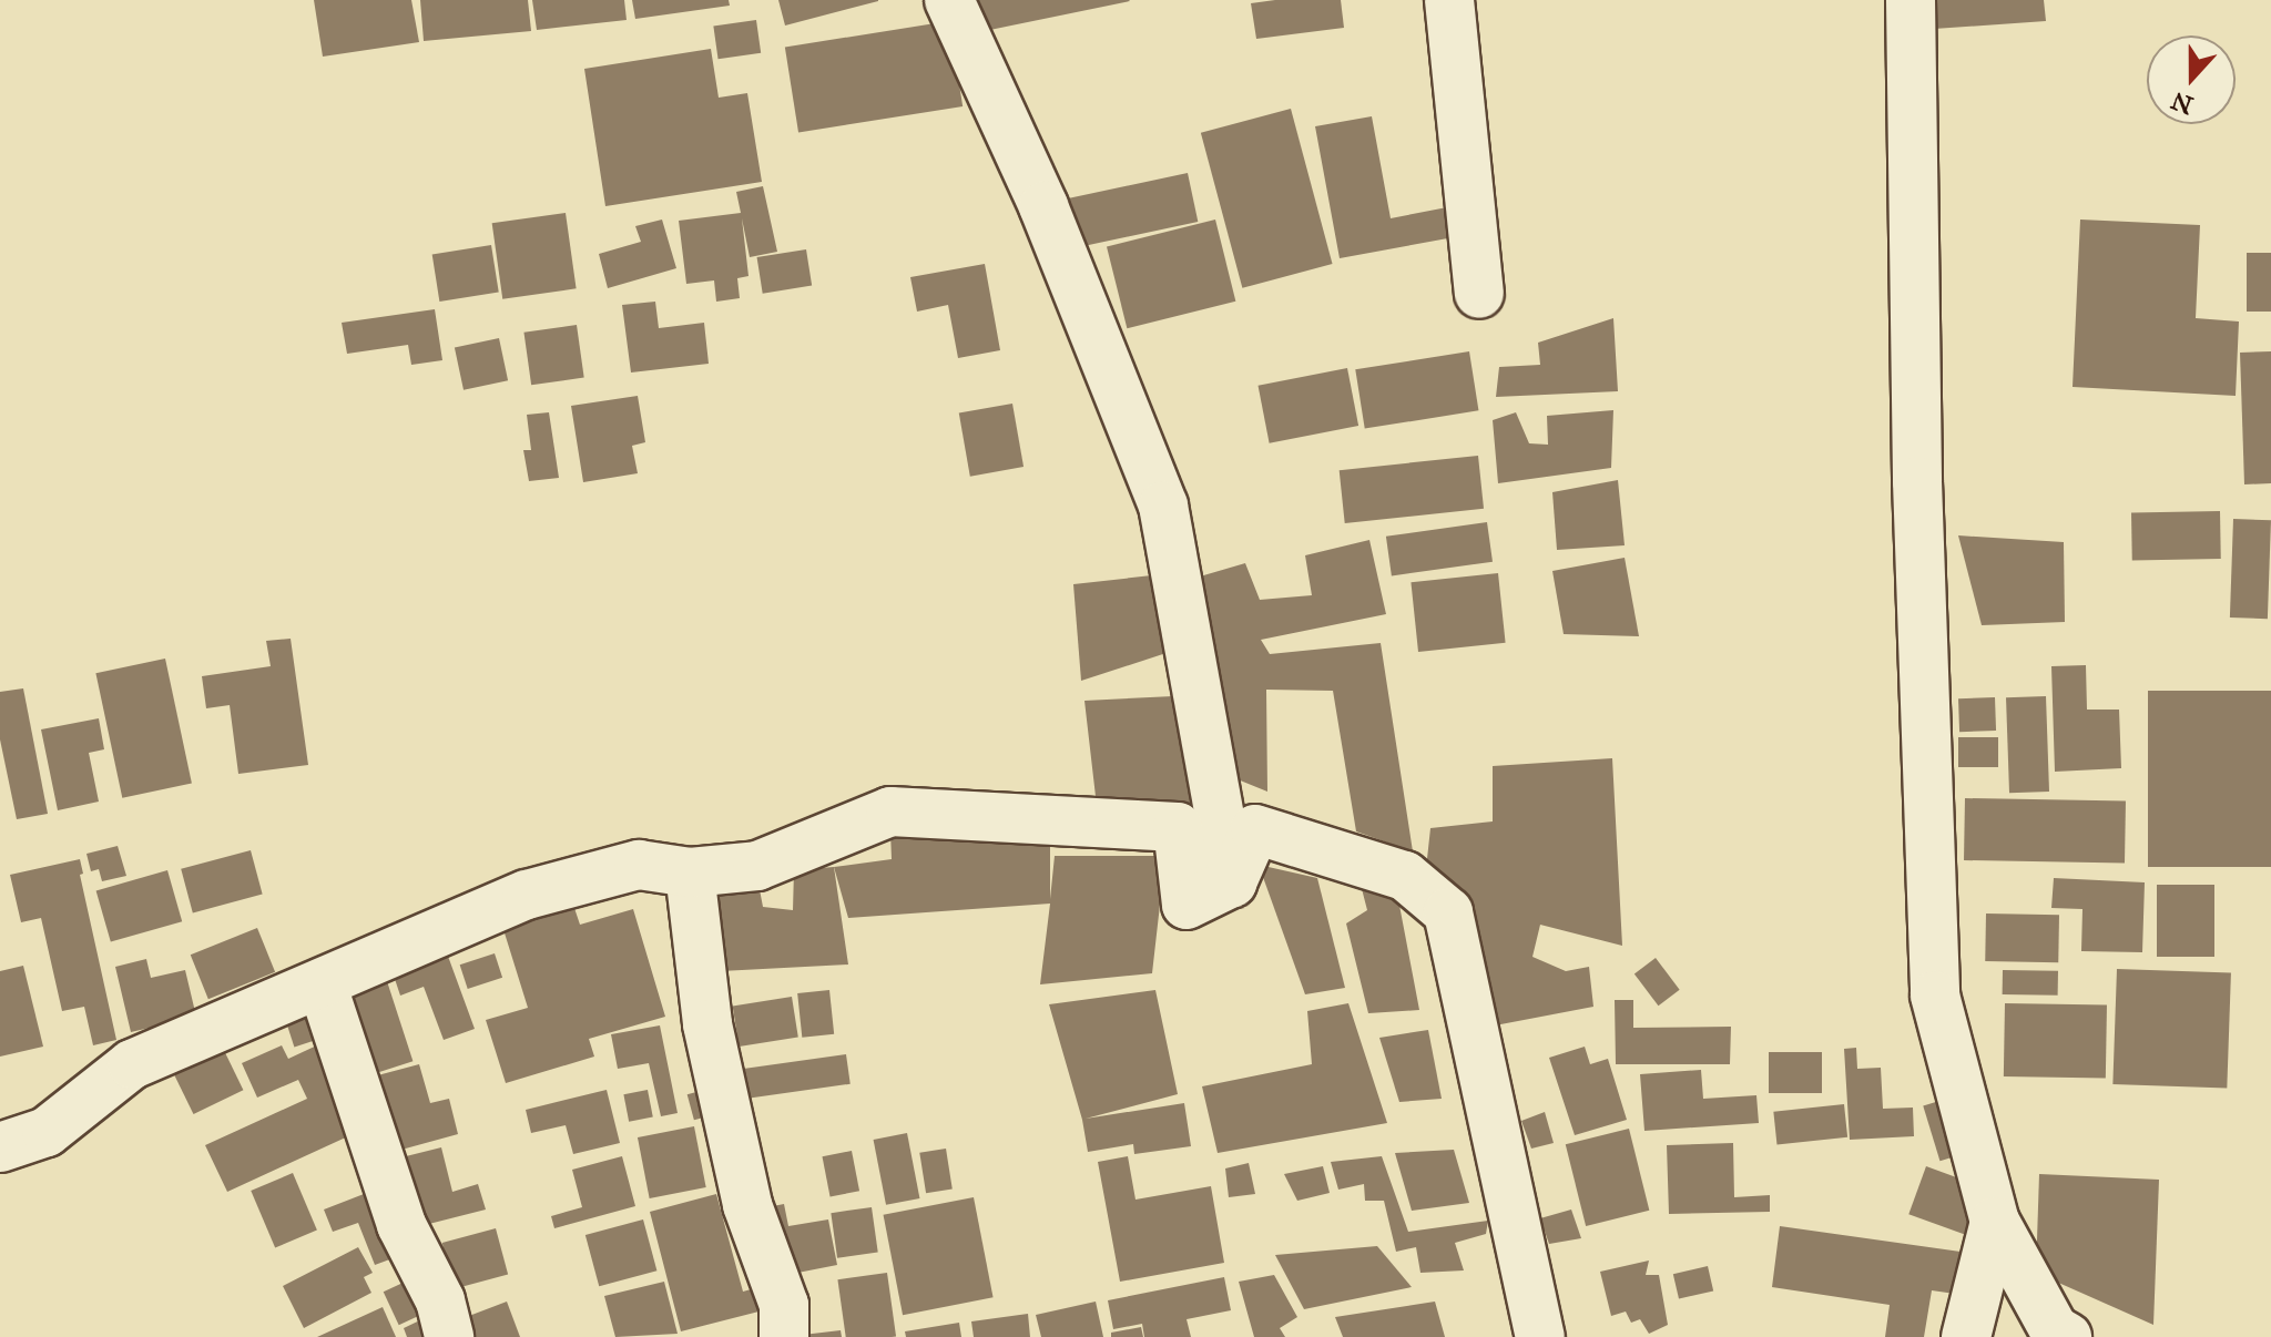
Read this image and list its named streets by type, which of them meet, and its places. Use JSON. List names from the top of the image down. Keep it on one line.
{"north":"bottom"}
